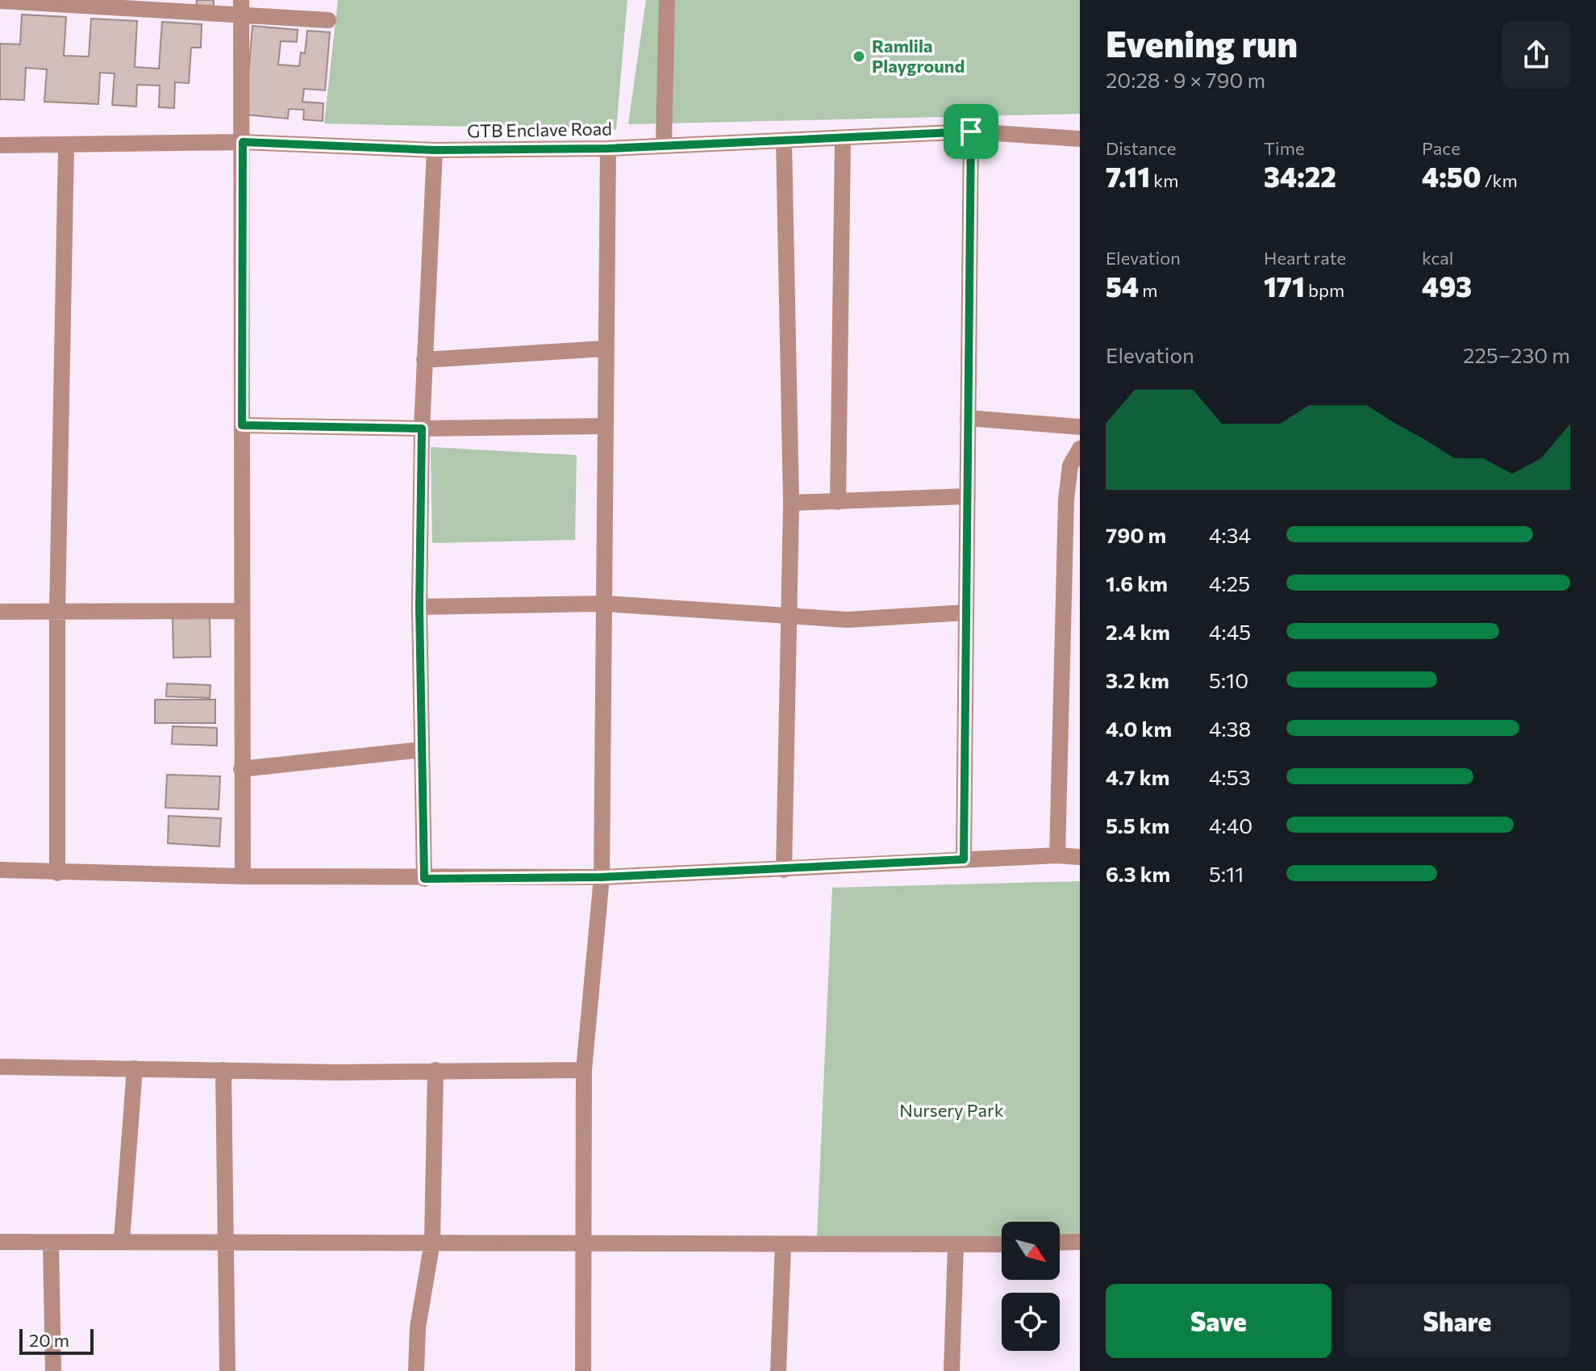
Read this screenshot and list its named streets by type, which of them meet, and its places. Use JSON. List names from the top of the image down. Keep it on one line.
{"streets":{"street":["GTB Enclave Road"]},"parks":["Nursery Park"],"places":["Ramlila Playground"],"scale_bar":"20 m","north":"bottom right","page":{"heading":["Evening run","20:28 · 9 × 790 m"],"stats":[["Distance","7.11 km"],["Time","34:22"],["Pace","4:50 /km"],["Elevation","54 m"],["Heart rate","171 bpm"],["kcal","493"]],"chart":["Elevation","225–230 m"],"list":[{"name":"790 m","note":"4:34"},{"name":"1.6 km","note":"4:25"},{"name":"2.4 km","note":"4:45"},{"name":"3.2 km","note":"5:10"},{"name":"4.0 km","note":"4:38"},{"name":"4.7 km","note":"4:53"},{"name":"5.5 km","note":"4:40"},{"name":"6.3 km","note":"5:11"}],"buttons":["Save","Share"],"scale":"20 m"}}
